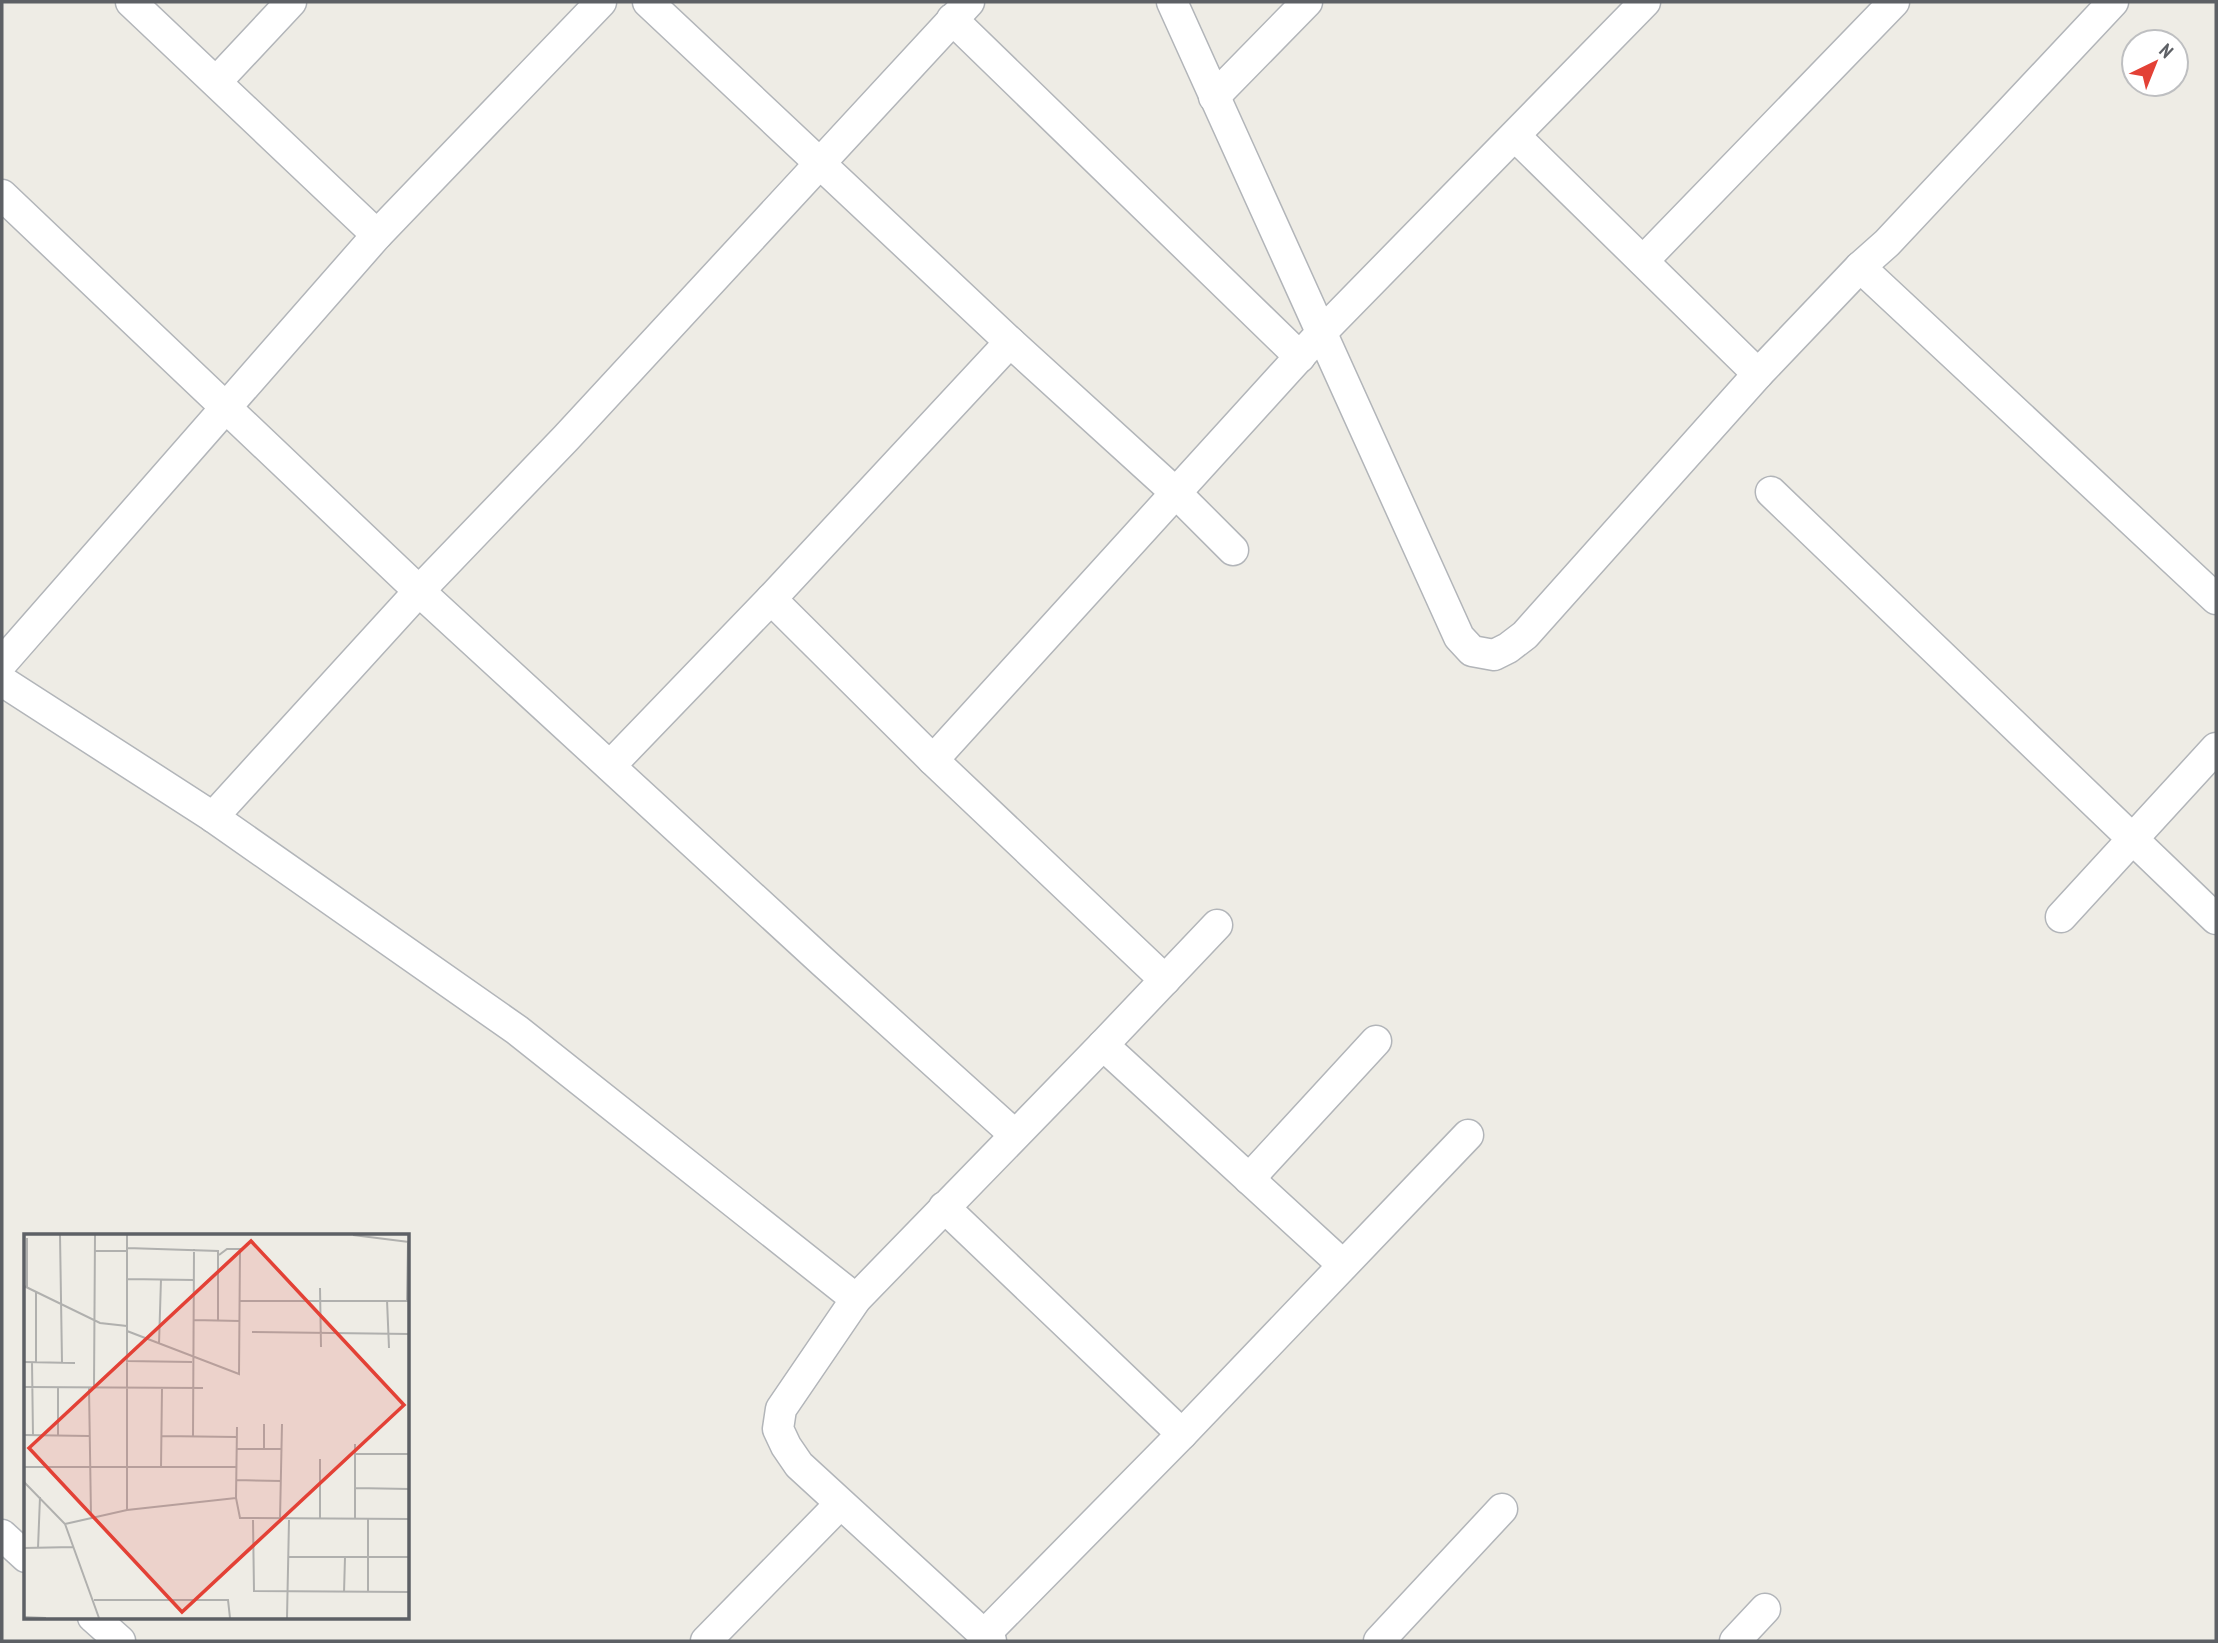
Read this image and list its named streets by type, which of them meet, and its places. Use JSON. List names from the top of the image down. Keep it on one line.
{"north":"top right"}
